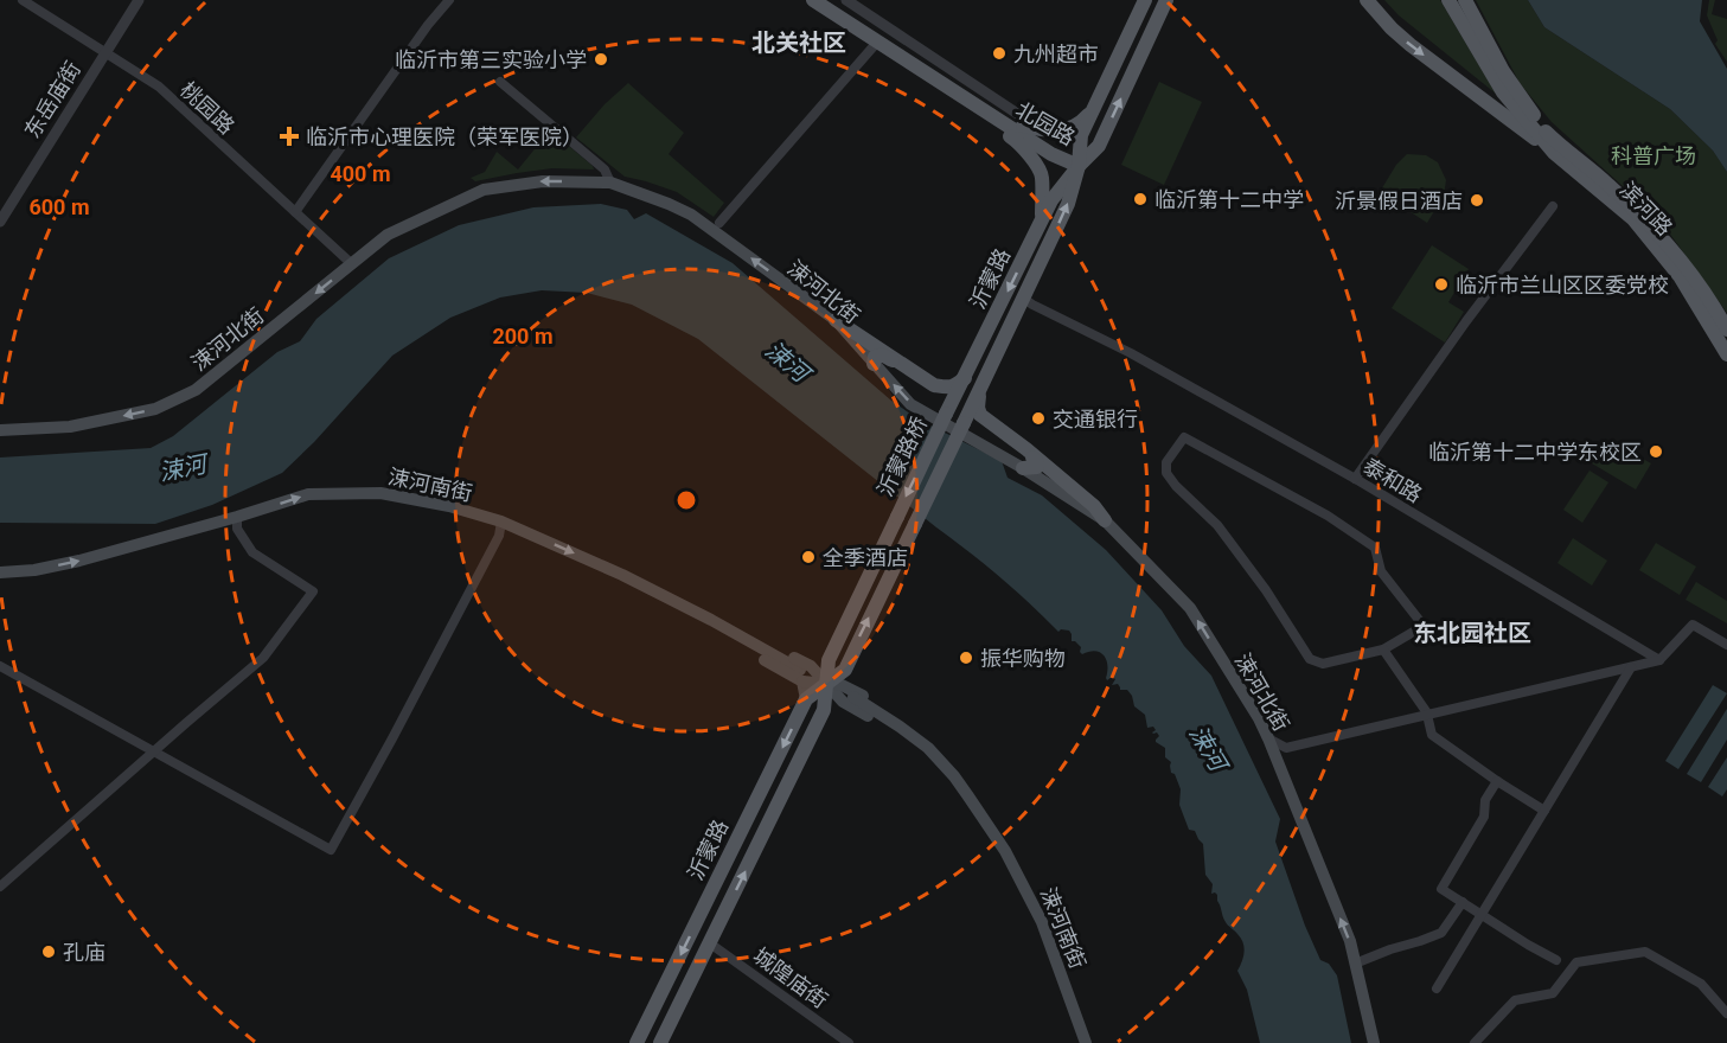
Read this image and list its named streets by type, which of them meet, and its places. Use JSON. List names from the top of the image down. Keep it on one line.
{"streets":{"main road":["北园路","滨河路","沂蒙路","涑河北街","沂蒙路桥","涑河南街"],"street":["东岳庙街","桃园路","泰和路","城隍庙街"]},"crossings":[["东岳庙街","桃园路"],["桃园路","涑河北街"],["北园路","沂蒙路"],["沂蒙路","沂蒙路桥"],["沂蒙路","泰和路"],["沂蒙路","涑河南街"],["沂蒙路","城隍庙街"]],"one_way":["涑河南街"],"districts":["北关社区","东北园社区"],"water":["涑河"],"parks":["科普广场"],"places":{"other":["九州超市","临沂市第三实验小学","临沂第十二中学","沂景假日酒店","临沂市兰山区区委党校","交通银行","临沂第十二中学东校区","全季酒店","振华购物","孔庙"],"health":["临沂市心理医院（荣军医院）"]},"rings":["400 m","600 m","200 m"]}
